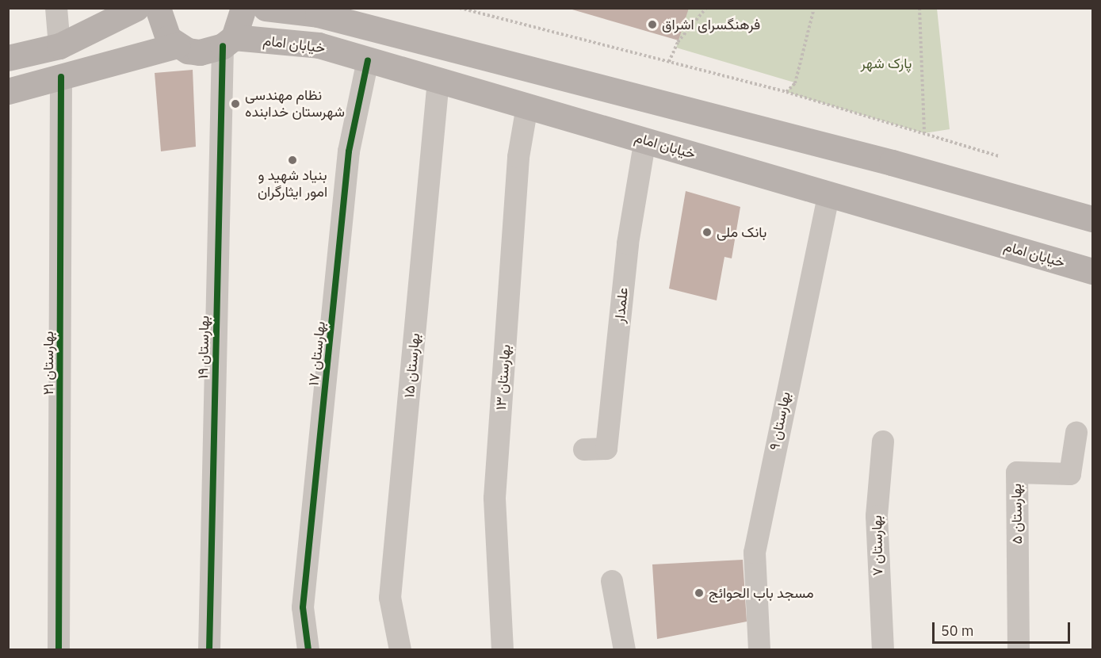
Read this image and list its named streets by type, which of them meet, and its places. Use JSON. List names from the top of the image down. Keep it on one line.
{"streets":{"main road":["خیابان امام"],"street":["علمدار","بهارستان ۱۹","بهارستان ۱۷","بهارستان ۲۱","بهارستان ۱۵","بهارستان ۱۳","بهارستان ۹","بهارستان ۵","بهارستان ۷"]},"crossings":[["خیابان امام","علمدار"],["خیابان امام","بهارستان ۱۹"],["خیابان امام","بهارستان ۱۷"],["خیابان امام","بهارستان ۱۵"],["خیابان امام","بهارستان ۱۳"],["خیابان امام","بهارستان ۹"]],"parks":["پارک شهر"],"places":["فرهنگسرای اشراق","نظام مهندسی شهرستان خدابنده","بنیاد شهید و امور ایثارگران","بانک ملی","مسجد باب الحوائج"],"scale_bar":"50 m"}
